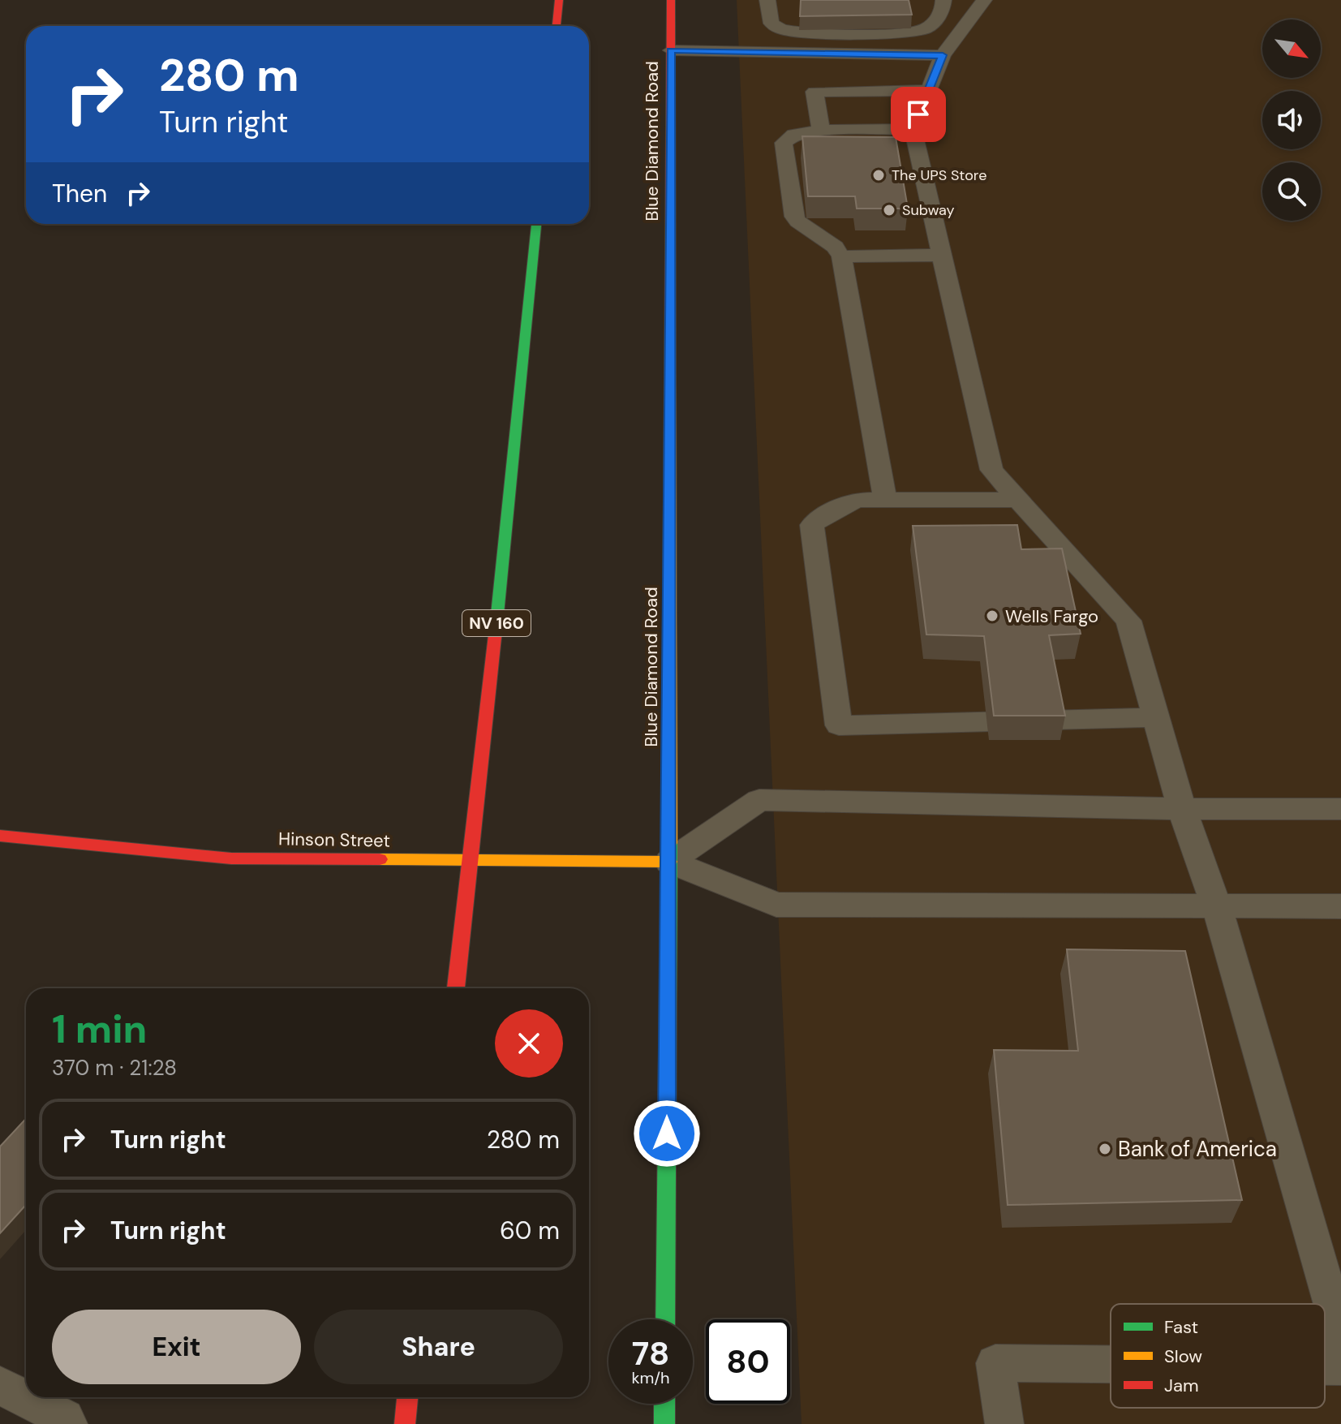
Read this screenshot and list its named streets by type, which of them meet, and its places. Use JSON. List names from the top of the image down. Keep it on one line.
{"streets":{"main road":["Blue Diamond Road","NV 160","Hinson Street"]},"crossings":[["Blue Diamond Road","Hinson Street"],["NV 160","Hinson Street"]],"places":["The UPS Store","Subway","Wells Fargo","Bank of America"],"legend":["Fast","Slow","Jam"],"north":"bottom right","page":{"turn":["280 m","Turn right"],"then":"Then","heading":["1 min","370 m · 21:28"],"list":[{"name":"Turn right","value":"280 m"},{"name":"Turn right","value":"60 m"}],"buttons":["Exit","Share"],"speed":"78 km/h","limit":"80"}}
